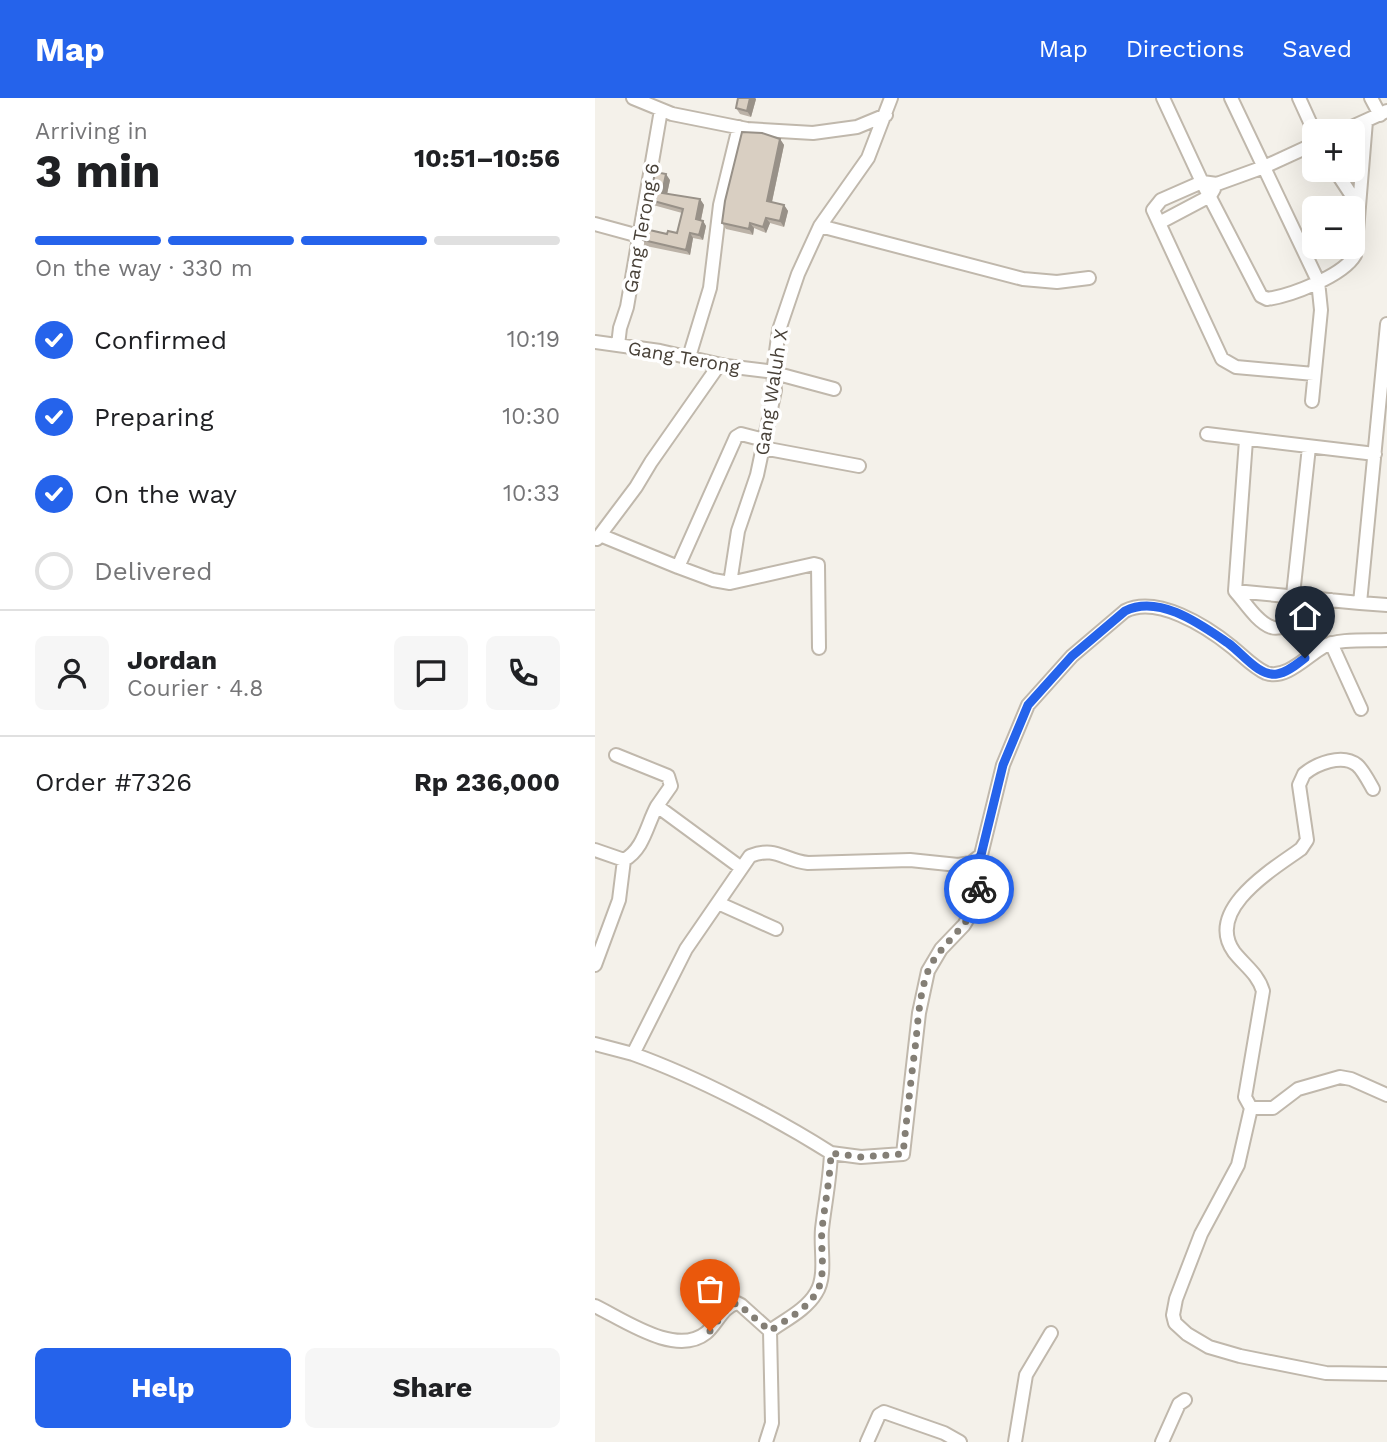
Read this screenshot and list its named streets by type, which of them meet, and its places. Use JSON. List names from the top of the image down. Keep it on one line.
{"streets":{"street":["Gang Terong 6","Gang Terong","Gang Waluh X"]},"crossings":[["Gang Terong 6","Gang Terong"],["Gang Terong","Gang Waluh X"]],"page":{"header":"Map","nav":["Map","Directions","Saved"],"heading":["3 min","Arriving in","10:51–10:56"],"panel":["Jordan","Courier · 4.8","Order #7326","Rp 236,000"],"map_buttons":["+","−"],"bar":"On the way · 330 m","list":[["Confirmed","10:19"],["Preparing","10:30"],["On the way","10:33"],"Delivered"],"buttons":["Help","Share"]}}
